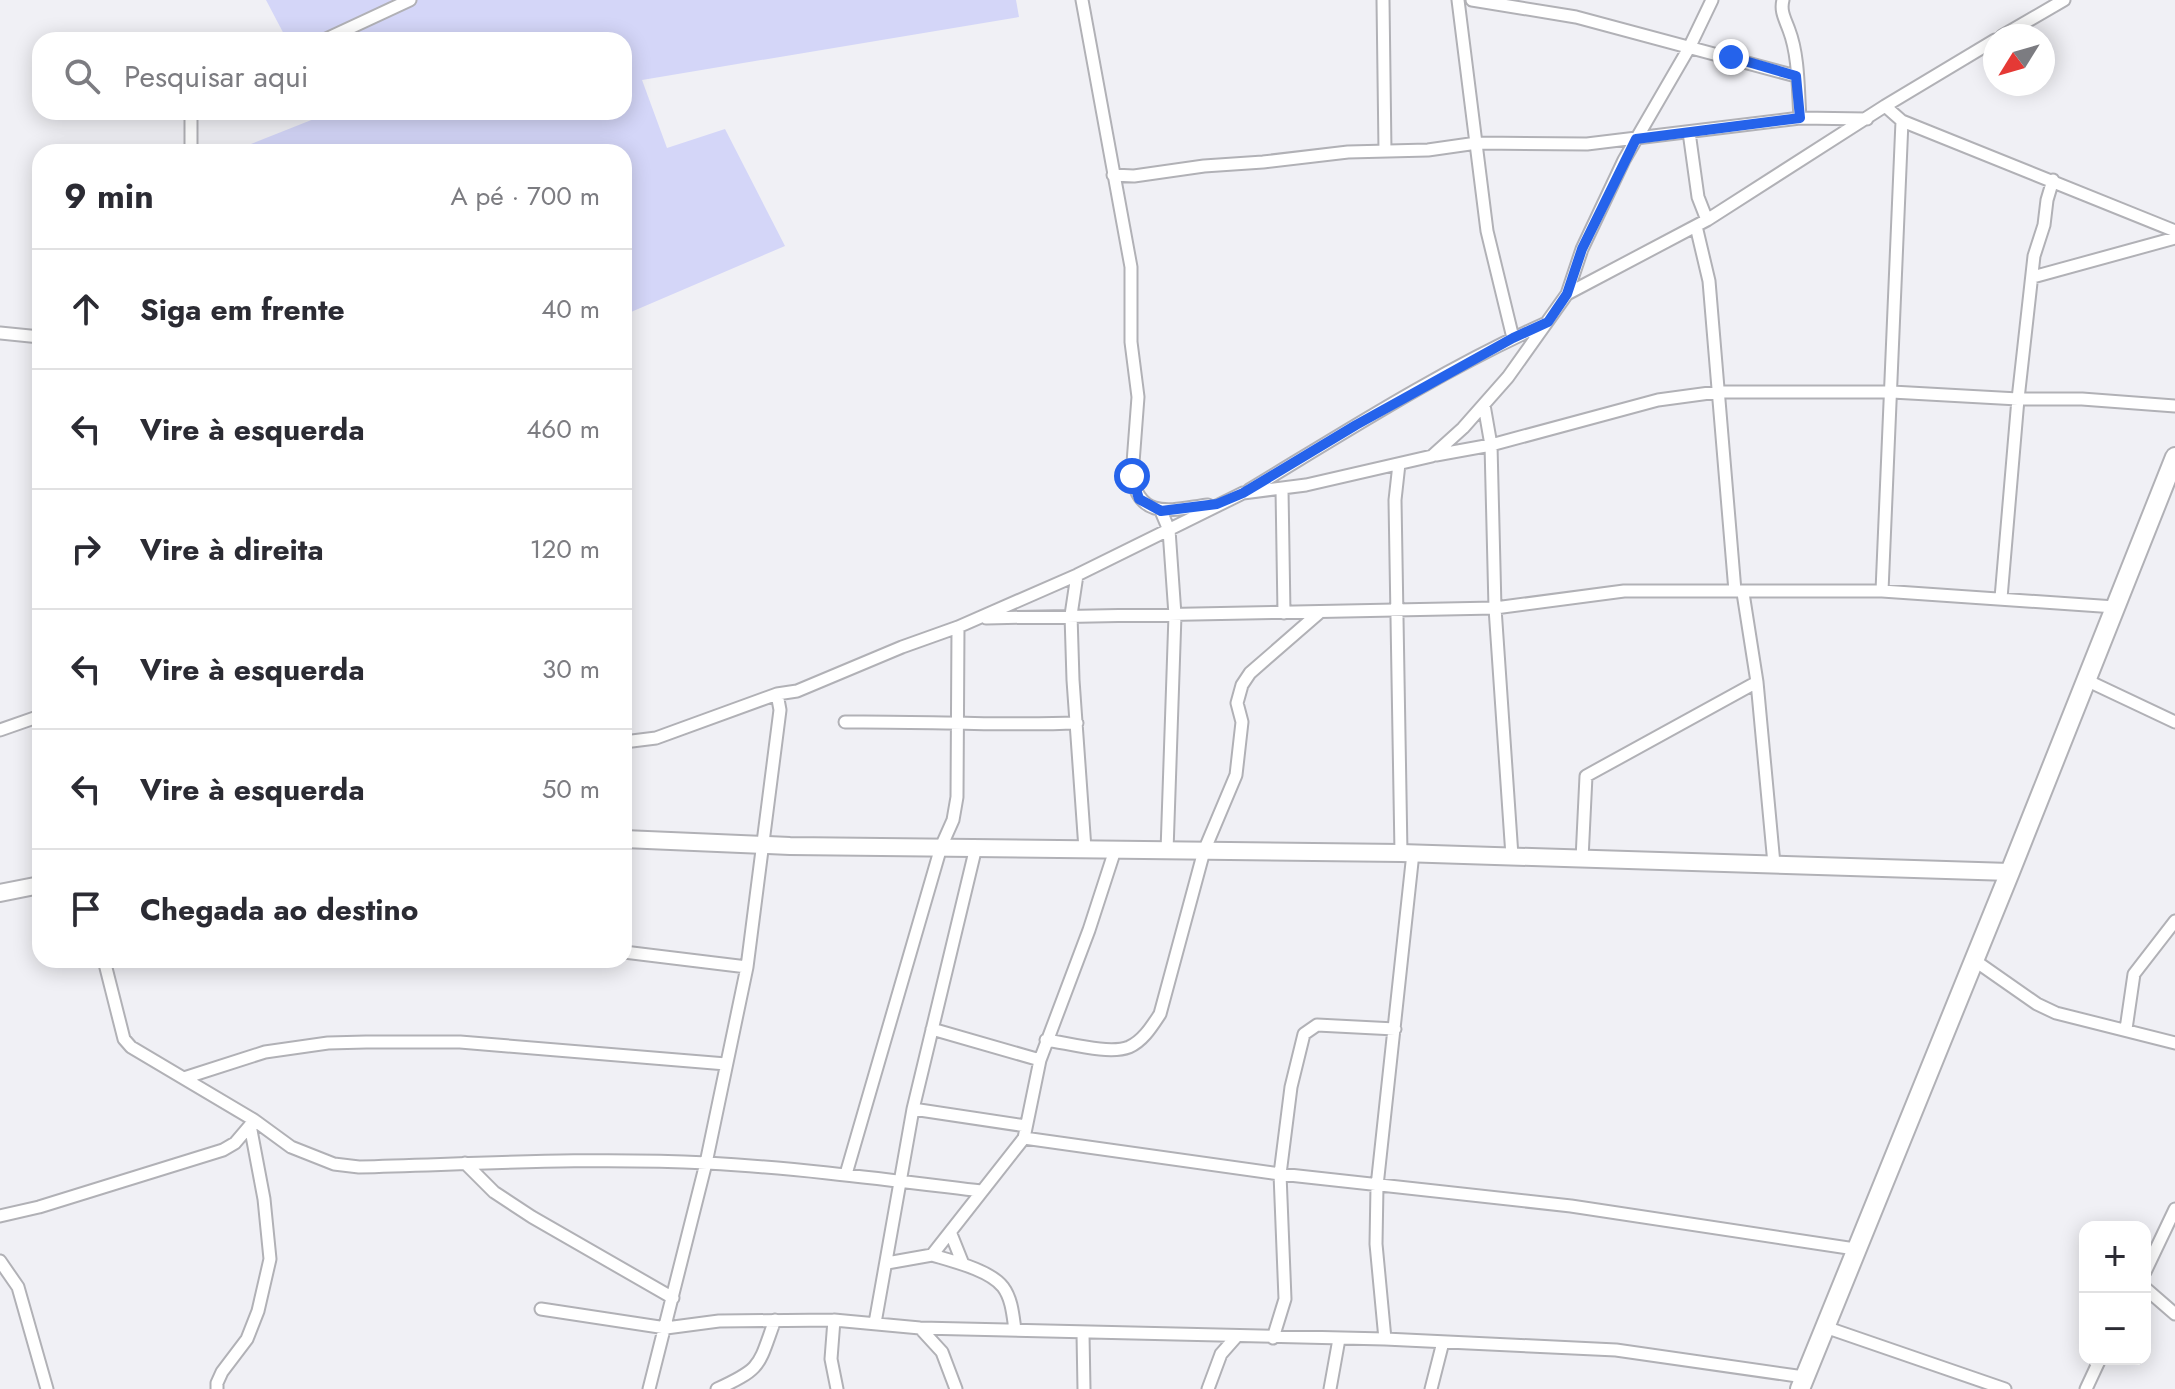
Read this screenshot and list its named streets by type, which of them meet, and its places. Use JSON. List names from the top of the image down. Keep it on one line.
{"north":"bottom left","page":{"search":"Pesquisar aqui","heading":["9 min","A pé · 700 m"],"list":[["Siga em frente","40 m"],["Vire à esquerda","460 m"],["Vire à direita","120 m"],["Vire à esquerda","30 m"],["Vire à esquerda","50 m"],"Chegada ao destino"],"map_buttons":["+","−"]}}
